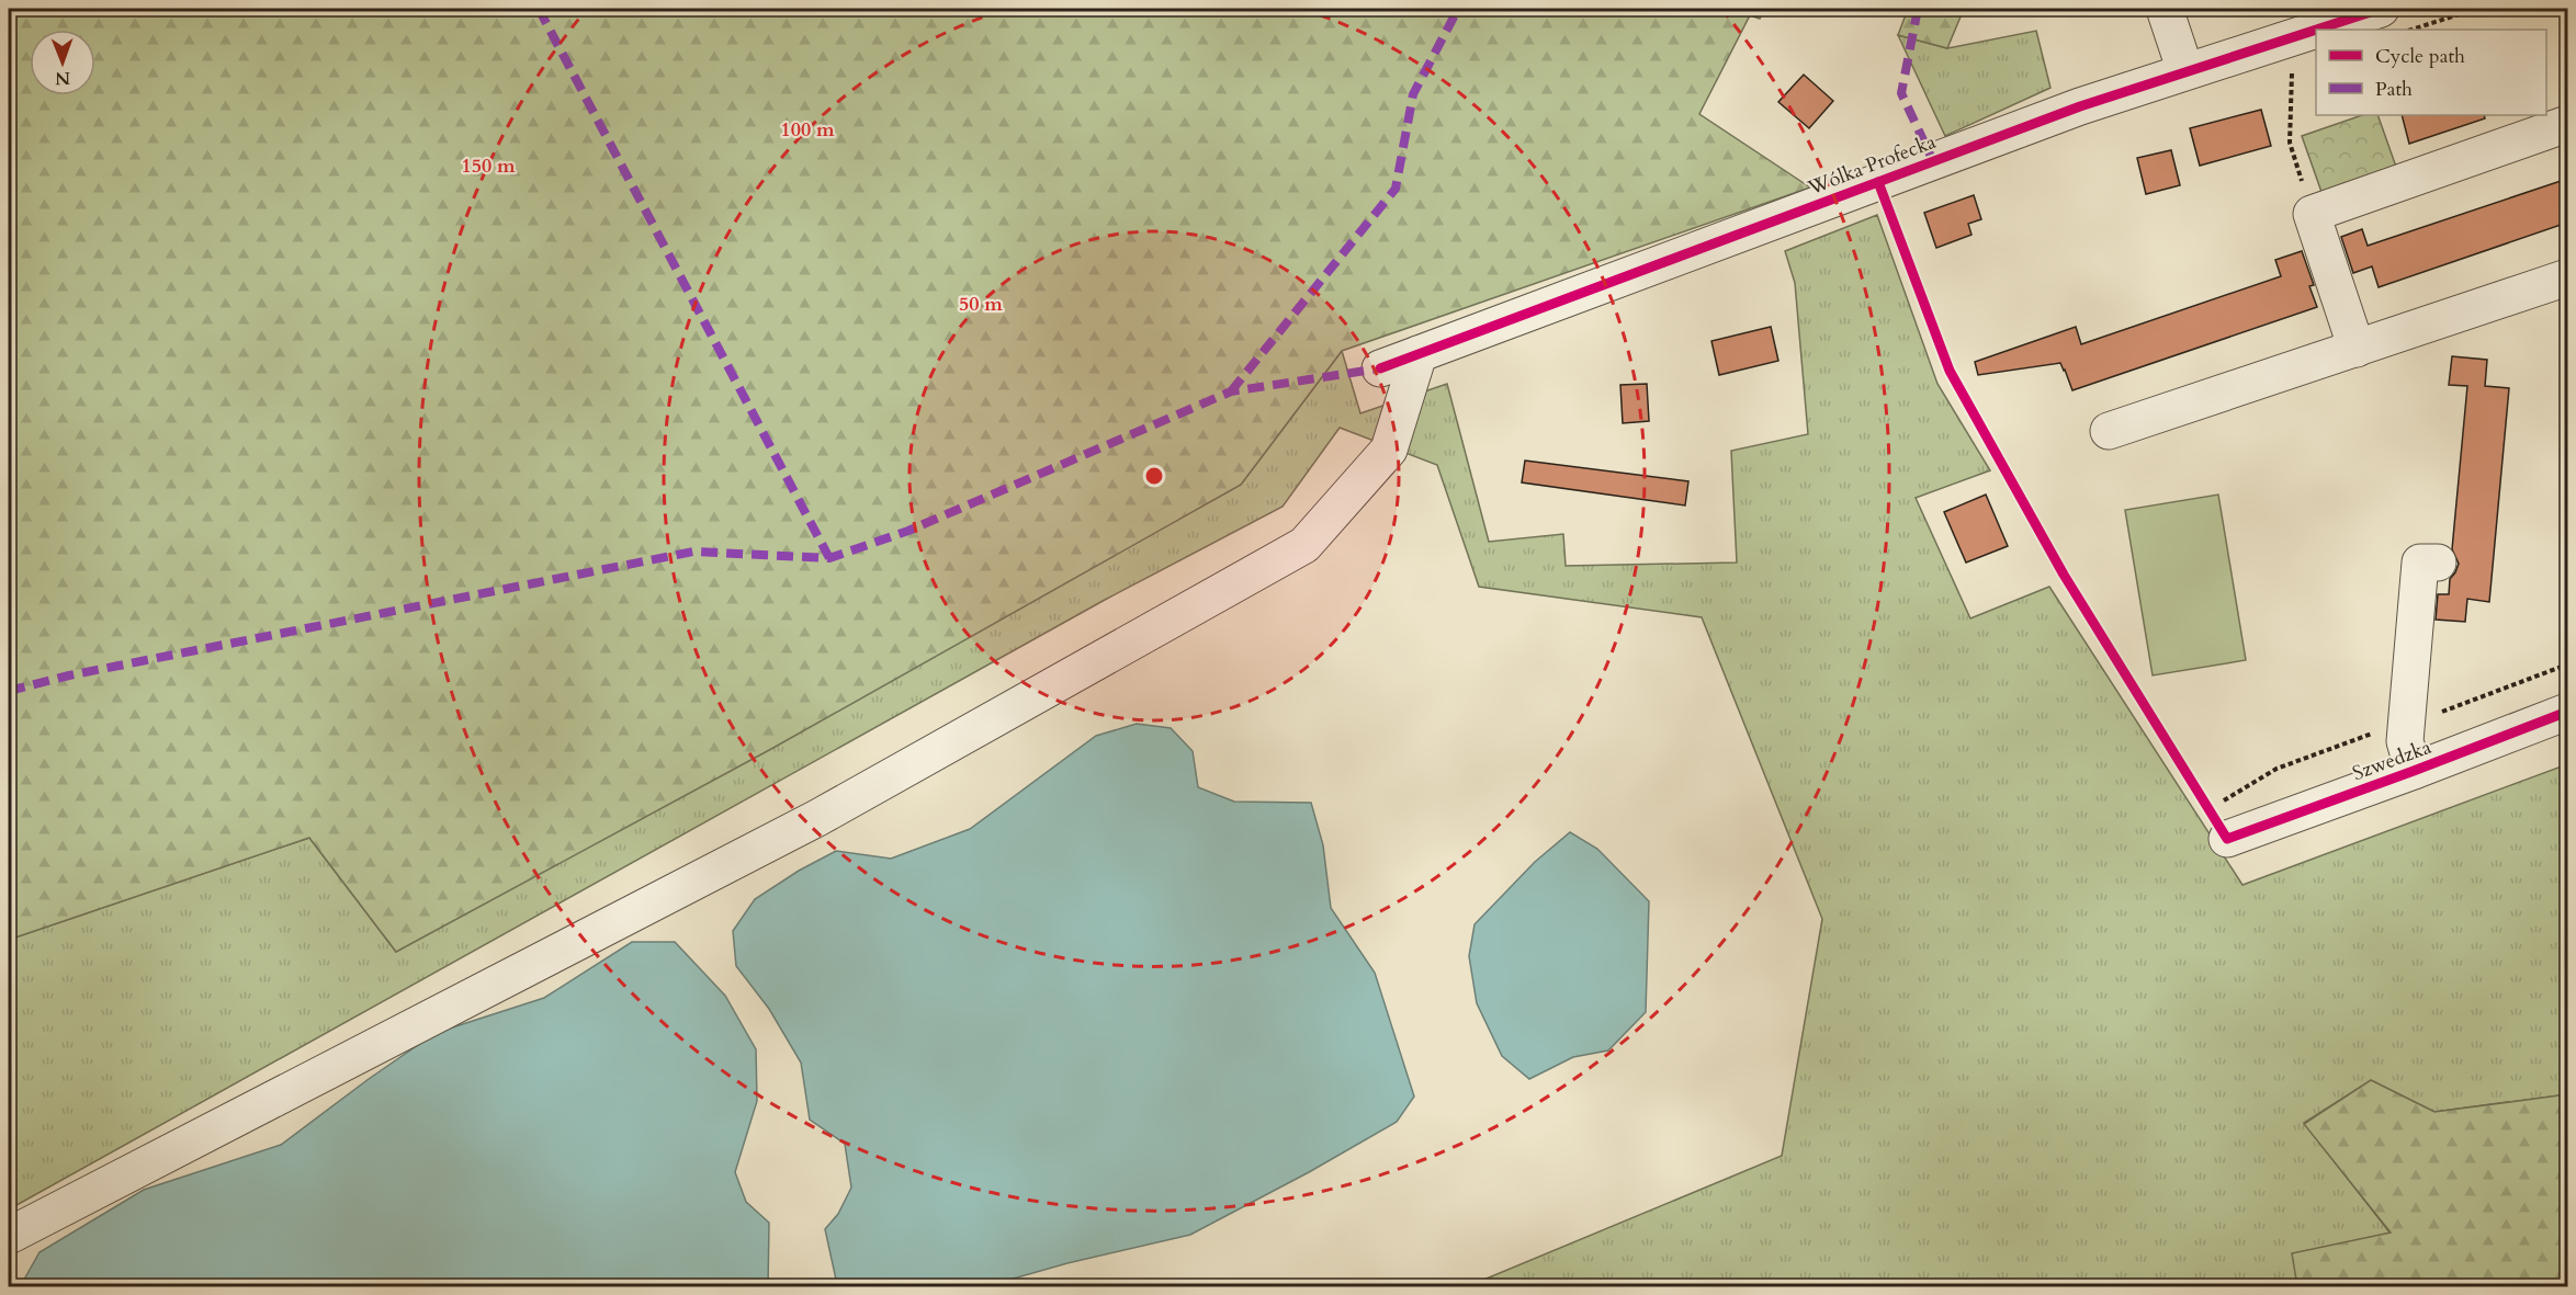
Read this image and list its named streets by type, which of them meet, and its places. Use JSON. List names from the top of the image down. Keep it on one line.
{"streets":{"street":["Wólka Profecka","Szwedzka"]},"legend":["Cycle path","Path"],"north":"bottom","rings":["100 m","150 m","50 m"]}
